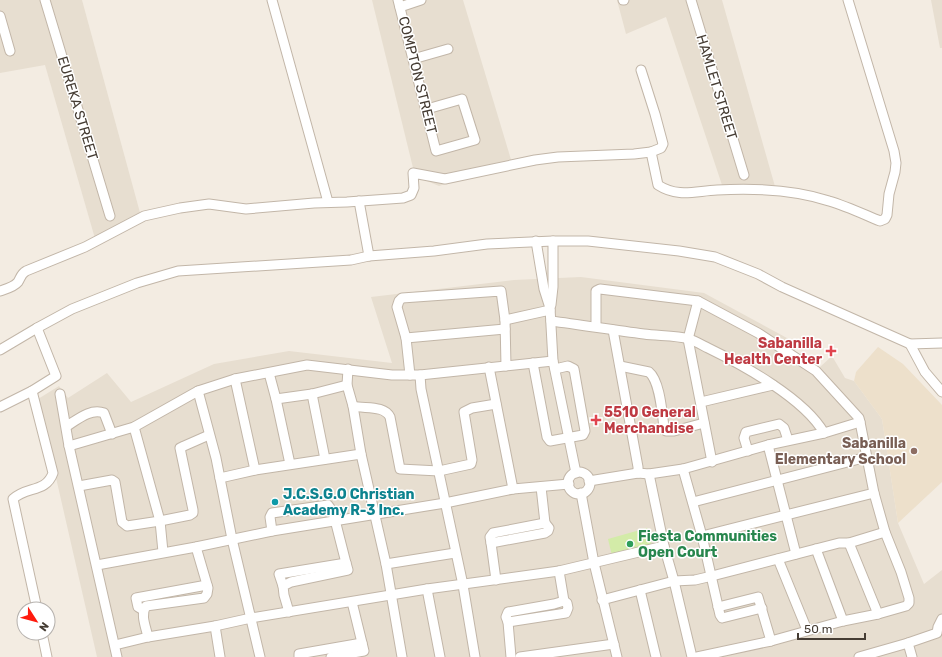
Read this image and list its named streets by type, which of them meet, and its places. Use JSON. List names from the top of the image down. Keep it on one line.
{"streets":{"street":["COMPTON STREET","HAMLET STREET","EUREKA STREET"]},"places":{"health":["Sabanilla Health Center","5510 General Merchandise"],"other":["Sabanilla Elementary School","J.C.S.G.O Christian Academy R-3 Inc.","Fiesta Communities Open Court"]},"scale_bar":"50 m","north":"bottom right"}
